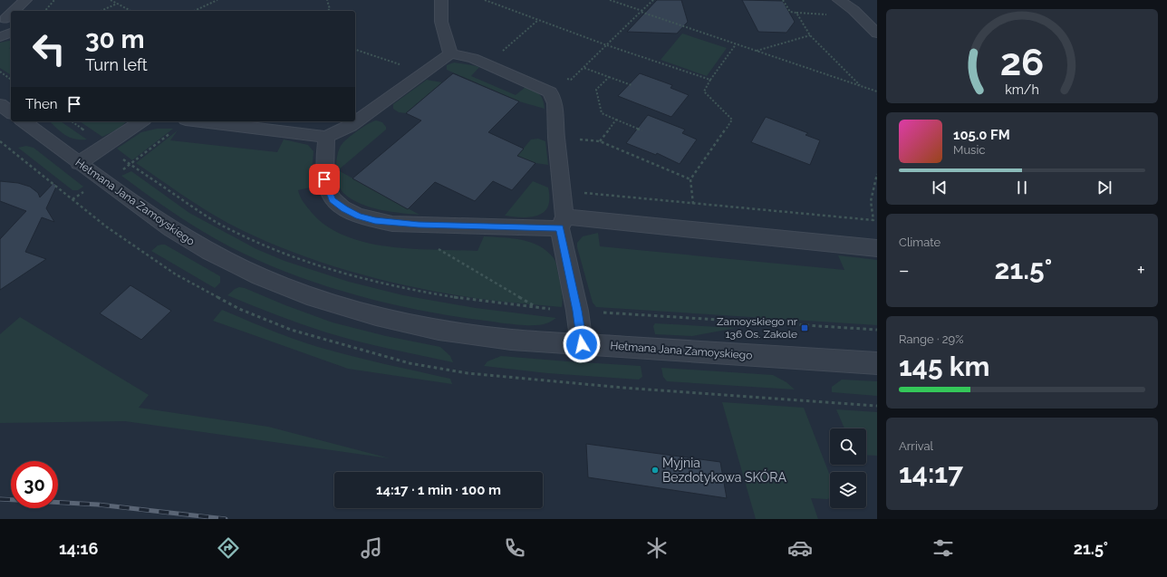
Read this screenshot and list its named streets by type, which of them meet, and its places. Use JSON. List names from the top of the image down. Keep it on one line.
{"streets":{"street":["Hetmana Jana Zamoyskiego"]},"places":{"transit":["Zamoyskiego nr 136 Os. Zakole"],"other":["Myjnia Bezdotykowa SKÓRA"]},"page":{"turn":["30 m","Turn left"],"then":"Then","song":["105.0 FM","Music"],"tile":["Climate",["Range · 29%","145 km"],["Arrival","14:17"]],"heat":["−","21.5°","+"],"limit":"30","trip":"14:17 · 1 min · 100 m","tabs":["14:16","21.5°"],"gauge":["26","km/h"]}}
